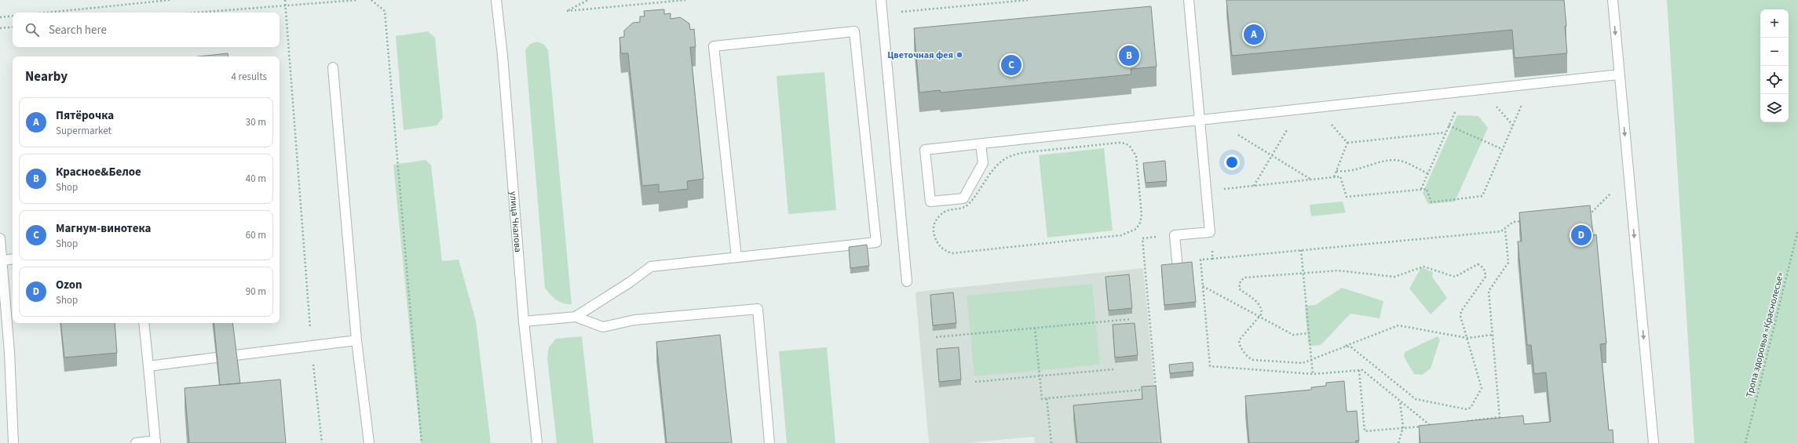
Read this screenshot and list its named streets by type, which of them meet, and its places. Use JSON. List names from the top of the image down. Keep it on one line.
{"streets":{"street":["улица Чкалова"],"path":["Тропа здоровья «Краснолесье»"]},"places":["Цветочная фея"],"page":{"map_buttons":["+","−"],"search":"Search here","pins":["A","B","C","D"],"heading":["Nearby","4 results"],"list":[{"mark":"A","name":"Пятёрочка","note":"Supermarket","value":"30 m"},{"mark":"B","name":"Красное&Белое","note":"Shop","value":"40 m"},{"mark":"C","name":"Магнум-винотека","note":"Shop","value":"60 m"},{"mark":"D","name":"Ozon","note":"Shop","value":"90 m"}]}}
